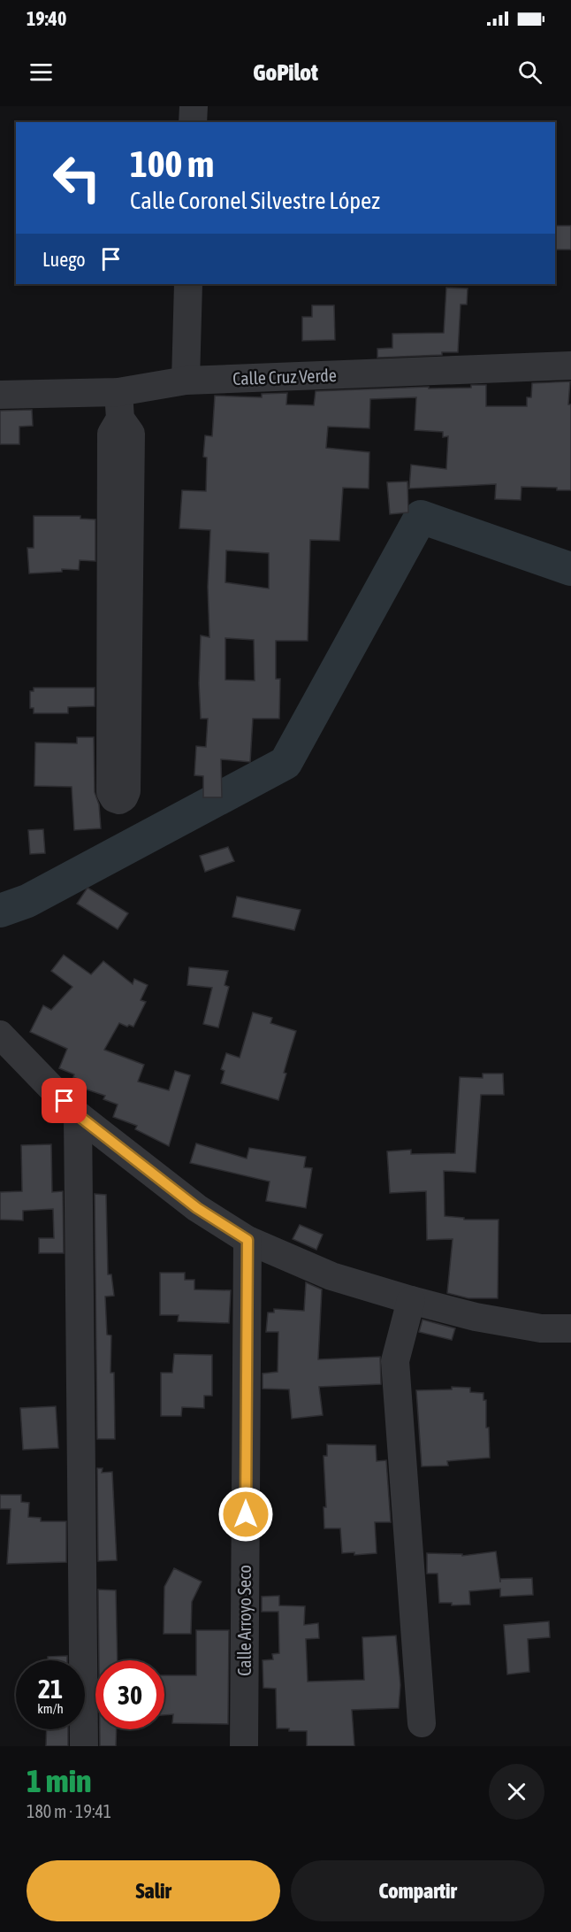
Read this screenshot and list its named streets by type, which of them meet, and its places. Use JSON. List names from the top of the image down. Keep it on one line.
{"streets":{"street":["Calle Cruz Verde","Calle Arroyo Seco"]},"page":{"status":"19:40","header":"GoPilot","turn":["100 m","Calle Coronel Silvestre López"],"then":"Luego","speed":"21 km/h","limit":"30","heading":["1 min","180 m · 19:41"],"buttons":["Salir","Compartir"]}}
